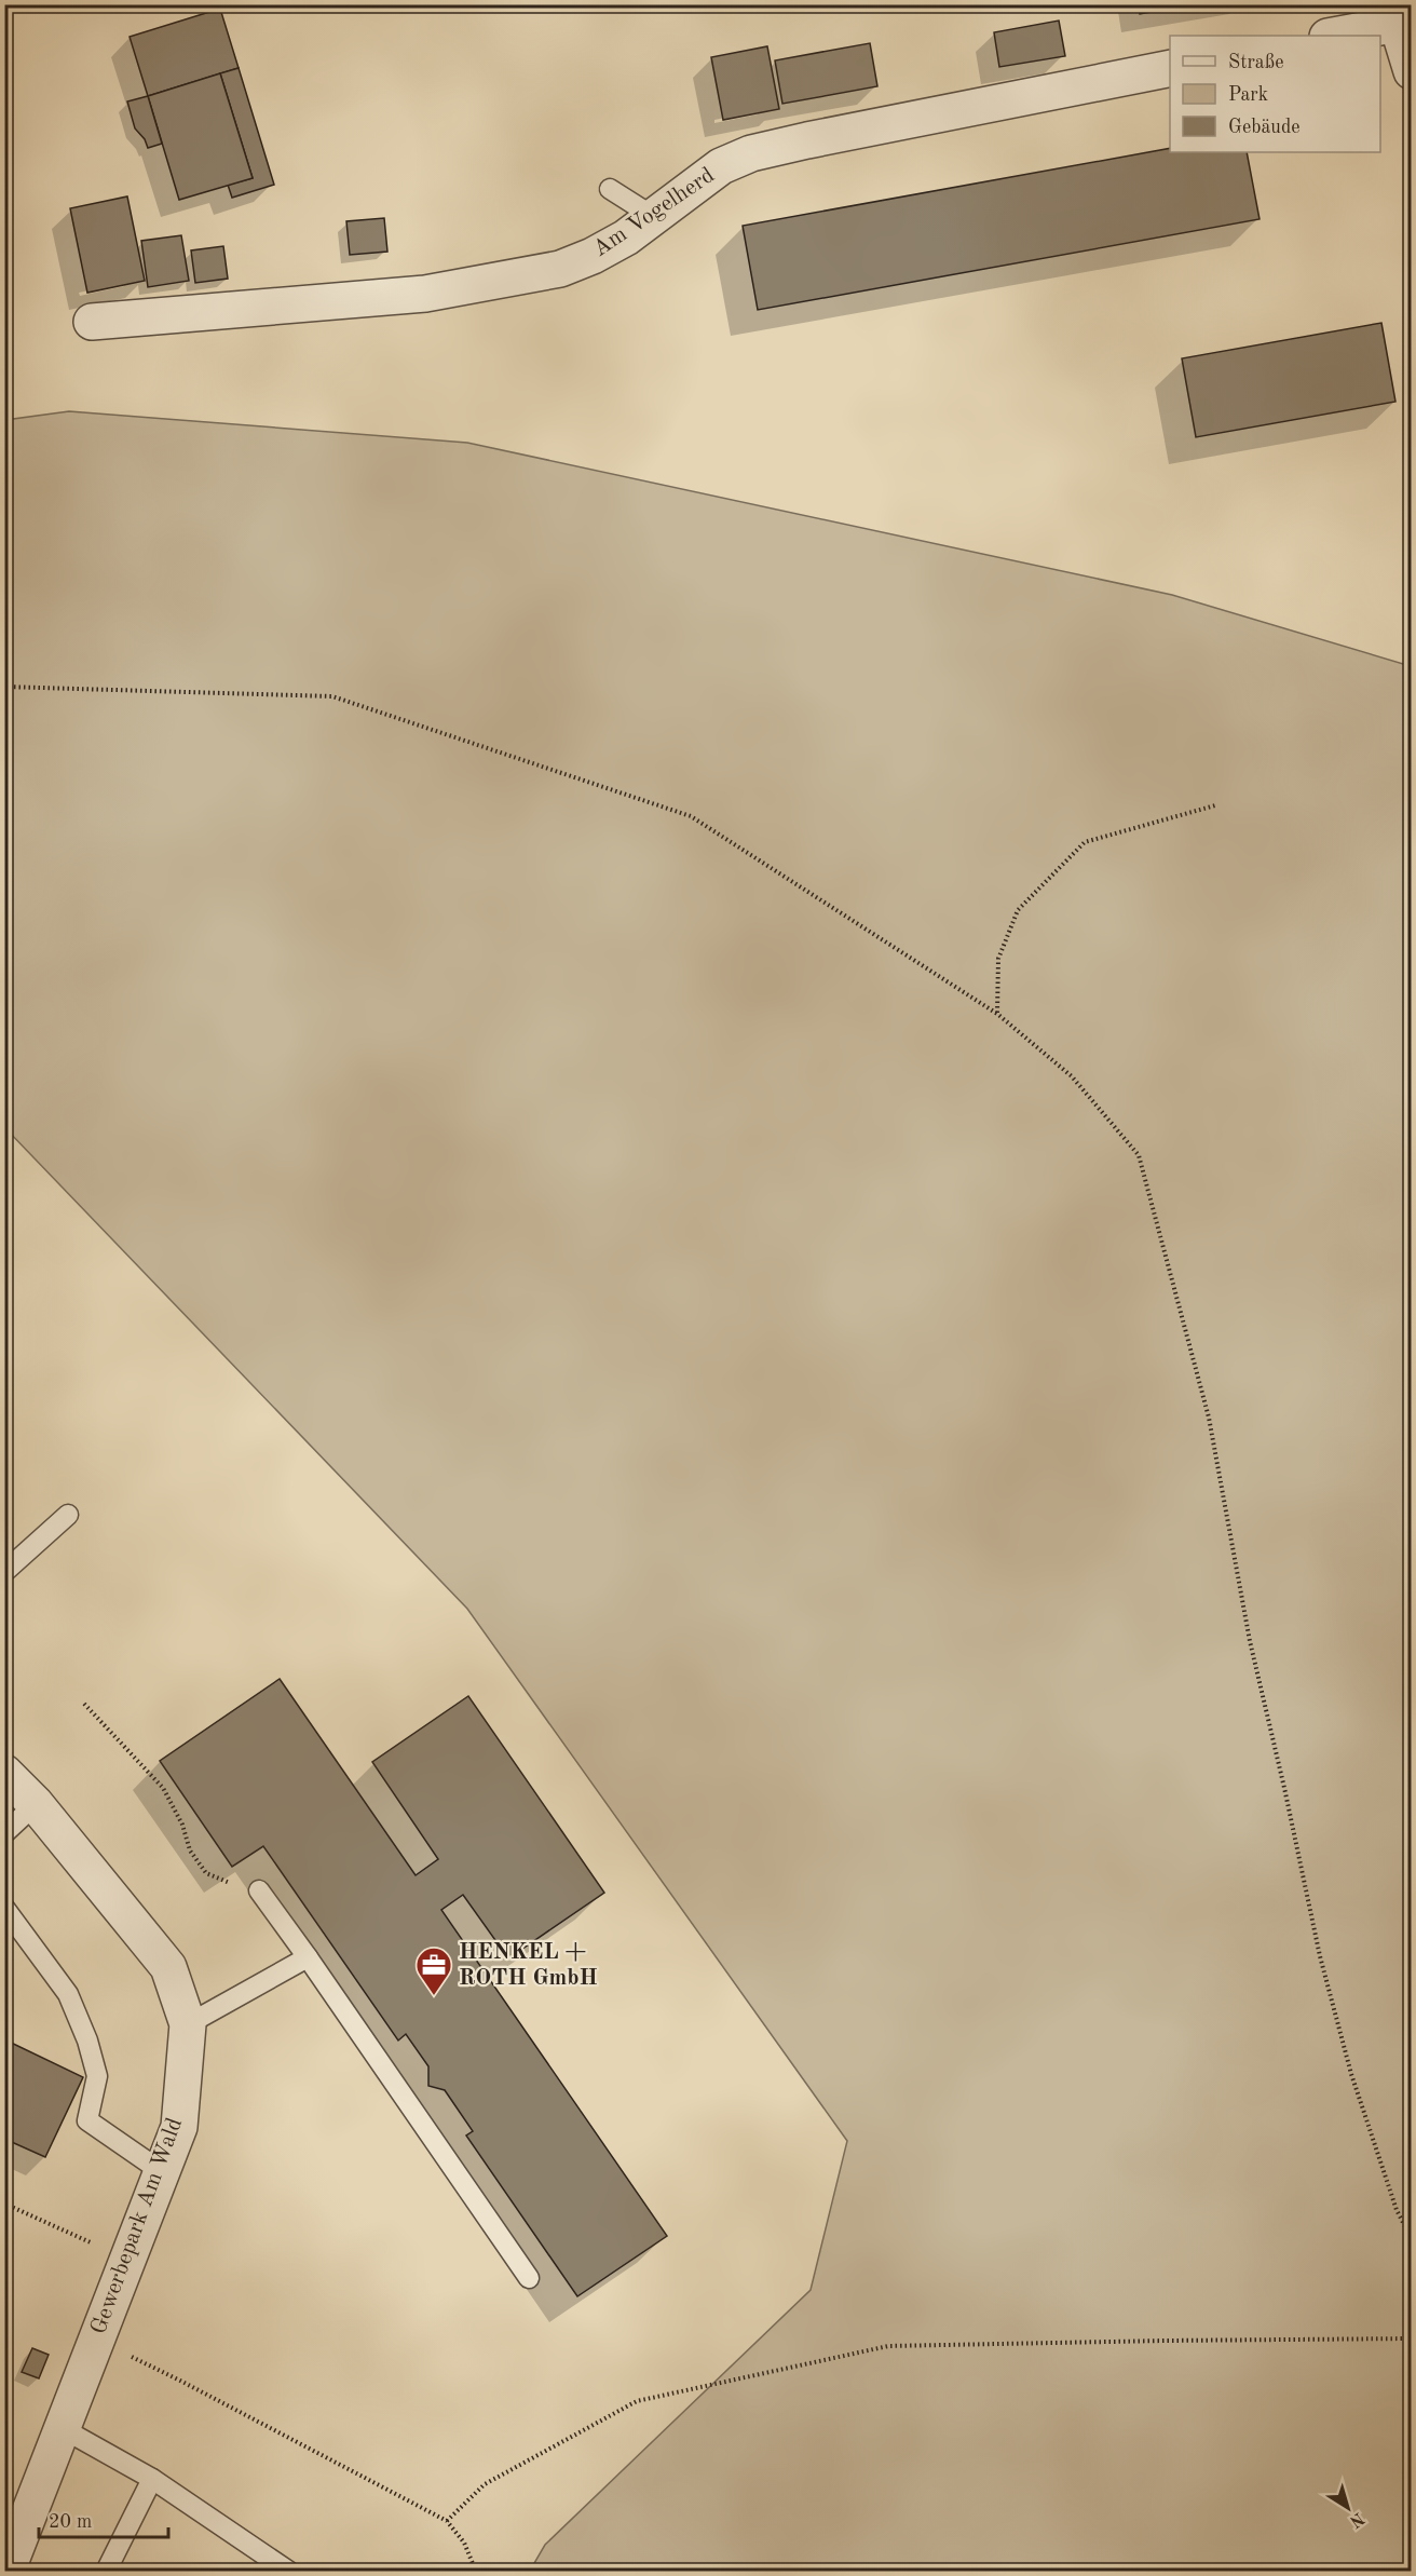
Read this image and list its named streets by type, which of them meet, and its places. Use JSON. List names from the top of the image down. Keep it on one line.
{"streets":{"street":["Am Vogelherd","Gewerbepark Am Wald"]},"places":{"office":["HENKEL + ROTH GmbH"]},"legend":["Straße","Park","Gebäude"],"scale_bar":"20 m","north":"bottom right"}
